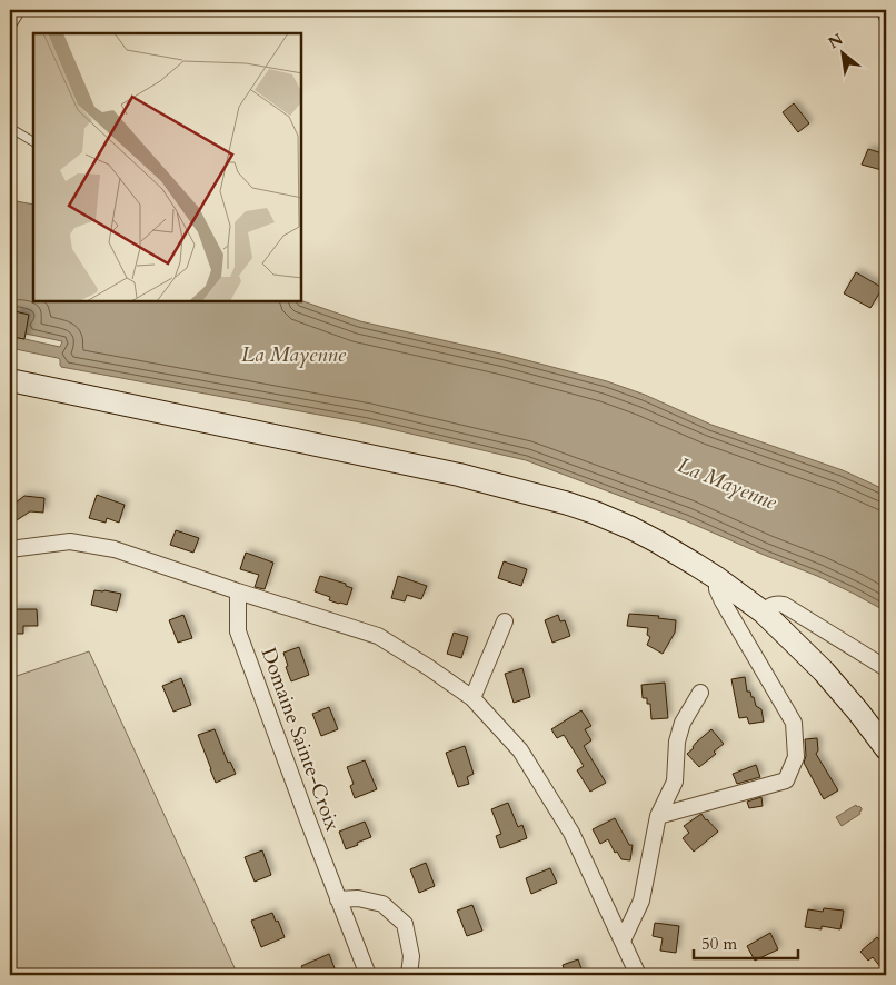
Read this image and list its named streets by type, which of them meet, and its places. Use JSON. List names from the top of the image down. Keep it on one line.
{"streets":{"street":["Domaine Sainte-Croix"]},"water":["La Mayenne"],"scale_bar":"50 m","north":"top left"}
